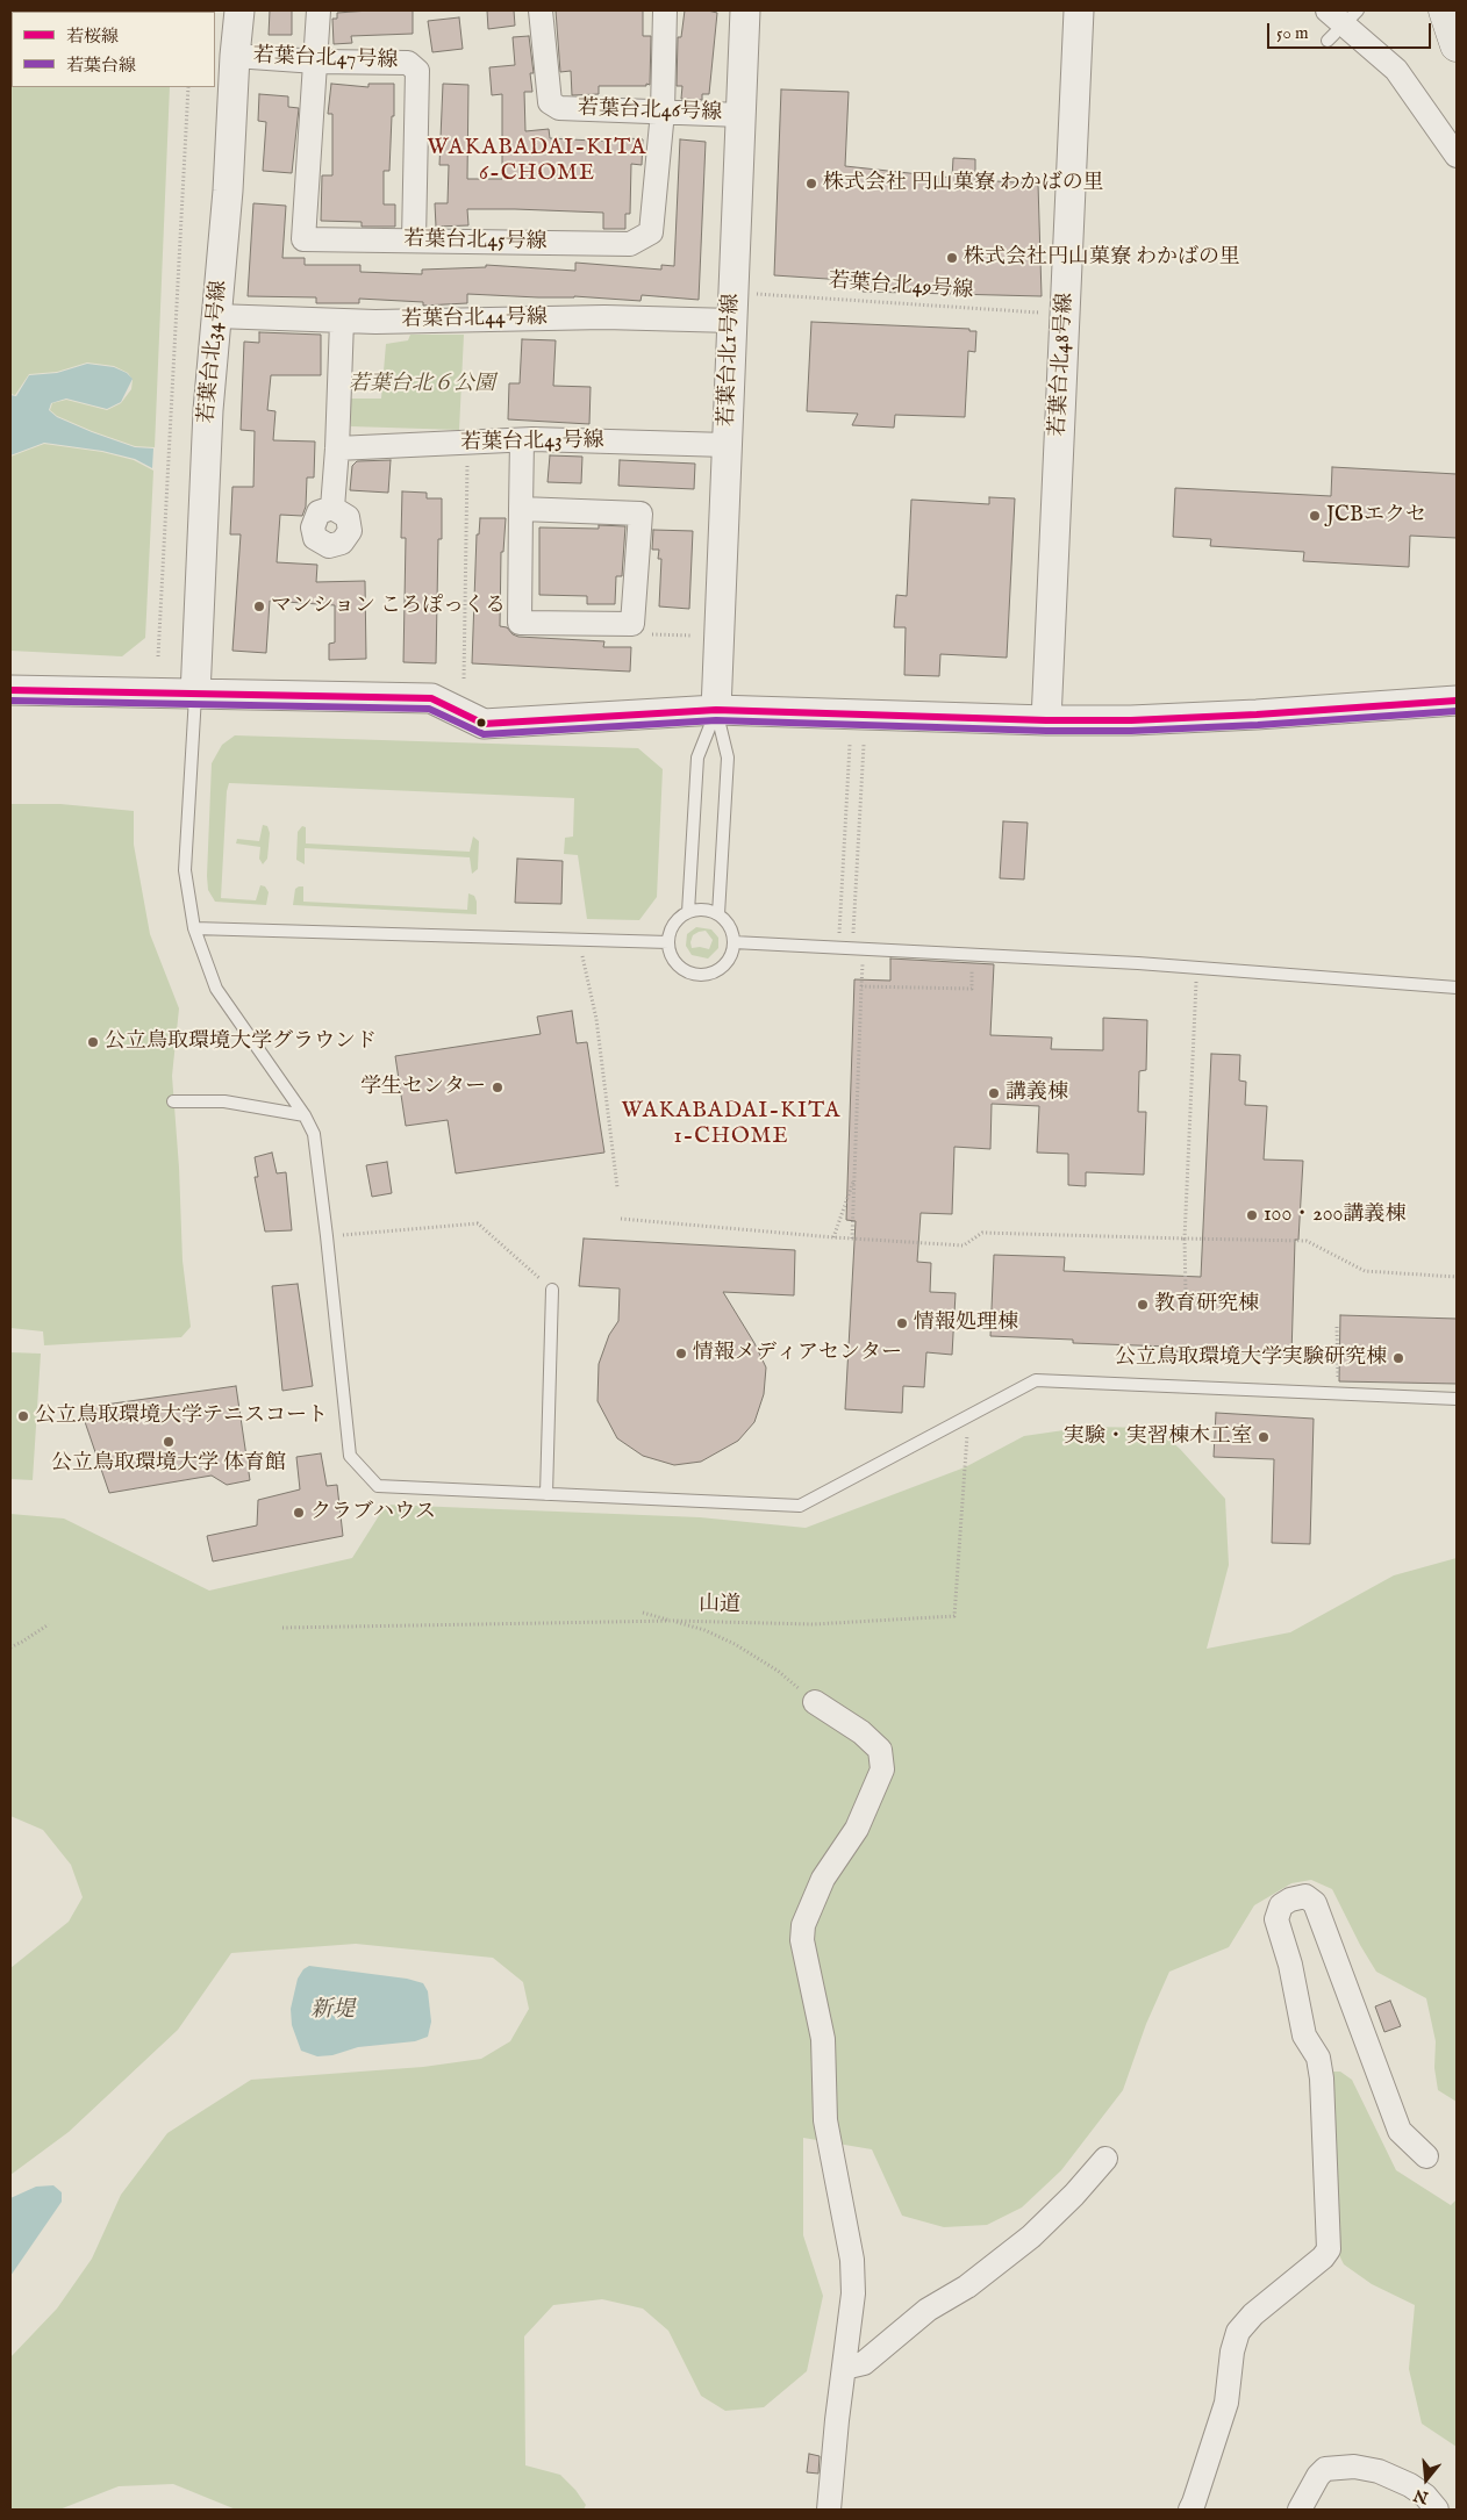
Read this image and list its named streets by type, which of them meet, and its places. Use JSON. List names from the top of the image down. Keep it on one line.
{"streets":{"street":["若葉台北47号線","若葉台北46号線","若葉台北45号線","若葉台北44号線","若葉台北34号線","若葉台北1号線","若葉台北48号線","若葉台北43号線"],"path":["若葉台北49号線","山道"]},"crossings":[["若葉台北47号線","若葉台北45号線"],["若葉台北47号線","若葉台北34号線"],["若葉台北46号線","若葉台北45号線"],["若葉台北46号線","若葉台北1号線"],["若葉台北44号線","若葉台北34号線"],["若葉台北44号線","若葉台北1号線"],["若葉台北1号線","若葉台北43号線"]],"districts":["WAKABADAI-KITA 6-CHOME","WAKABADAI-KITA 1-CHOME"],"water":["新堤"],"parks":["若葉台北６公園"],"places":["株式会社 円山菓寮 わかばの里","株式会社円山菓寮 わかばの里","JCBエクセ","マンション ころぽっくる","公立鳥取環境大学グラウンド","学生センター","講義棟","100・200講義棟","教育研究棟","情報処理棟","情報メディアセンター","公立鳥取環境大学実験研究棟","公立鳥取環境大学テニスコート","実験・実習棟木工室","公立鳥取環境大学 体育館","クラブハウス"],"lines":["transit line 若桜線","transit line 若葉台線"],"legend":["若桜線","若葉台線"],"scale_bar":"50 m","north":"bottom"}
